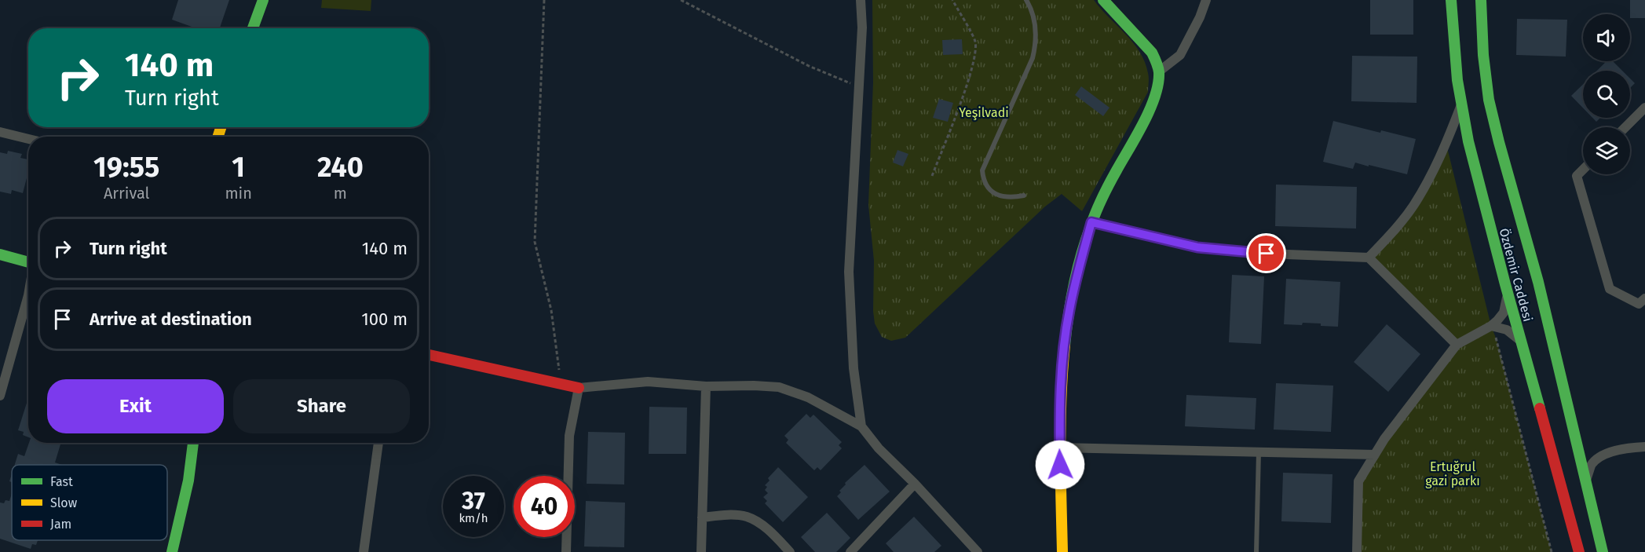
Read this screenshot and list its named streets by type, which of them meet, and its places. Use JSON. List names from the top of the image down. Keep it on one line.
{"streets":{"main road":["Özdemir Caddesi"]},"parks":["Yeşilvadi","Ertuğrul gazi parkı"],"legend":["Fast","Slow","Jam"],"page":{"turn":["140 m","Turn right"],"eta":["19:55","Arrival","1","min","240","m"],"list":[{"name":"Turn right","value":"140 m"},{"name":"Arrive at destination","value":"100 m"}],"buttons":["Exit","Share"],"speed":"37 km/h","limit":"40"}}
